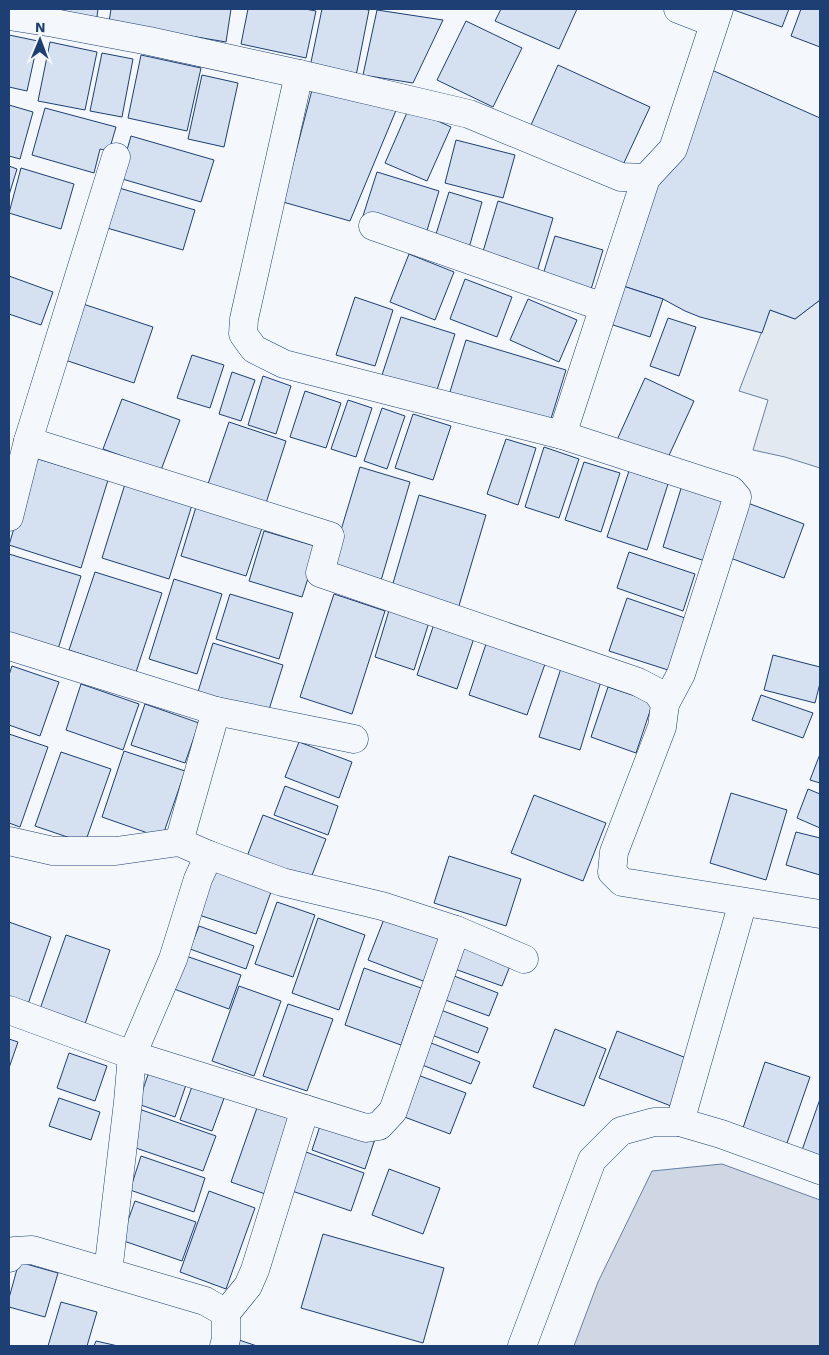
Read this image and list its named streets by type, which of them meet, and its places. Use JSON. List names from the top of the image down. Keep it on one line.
{"north":"top"}
